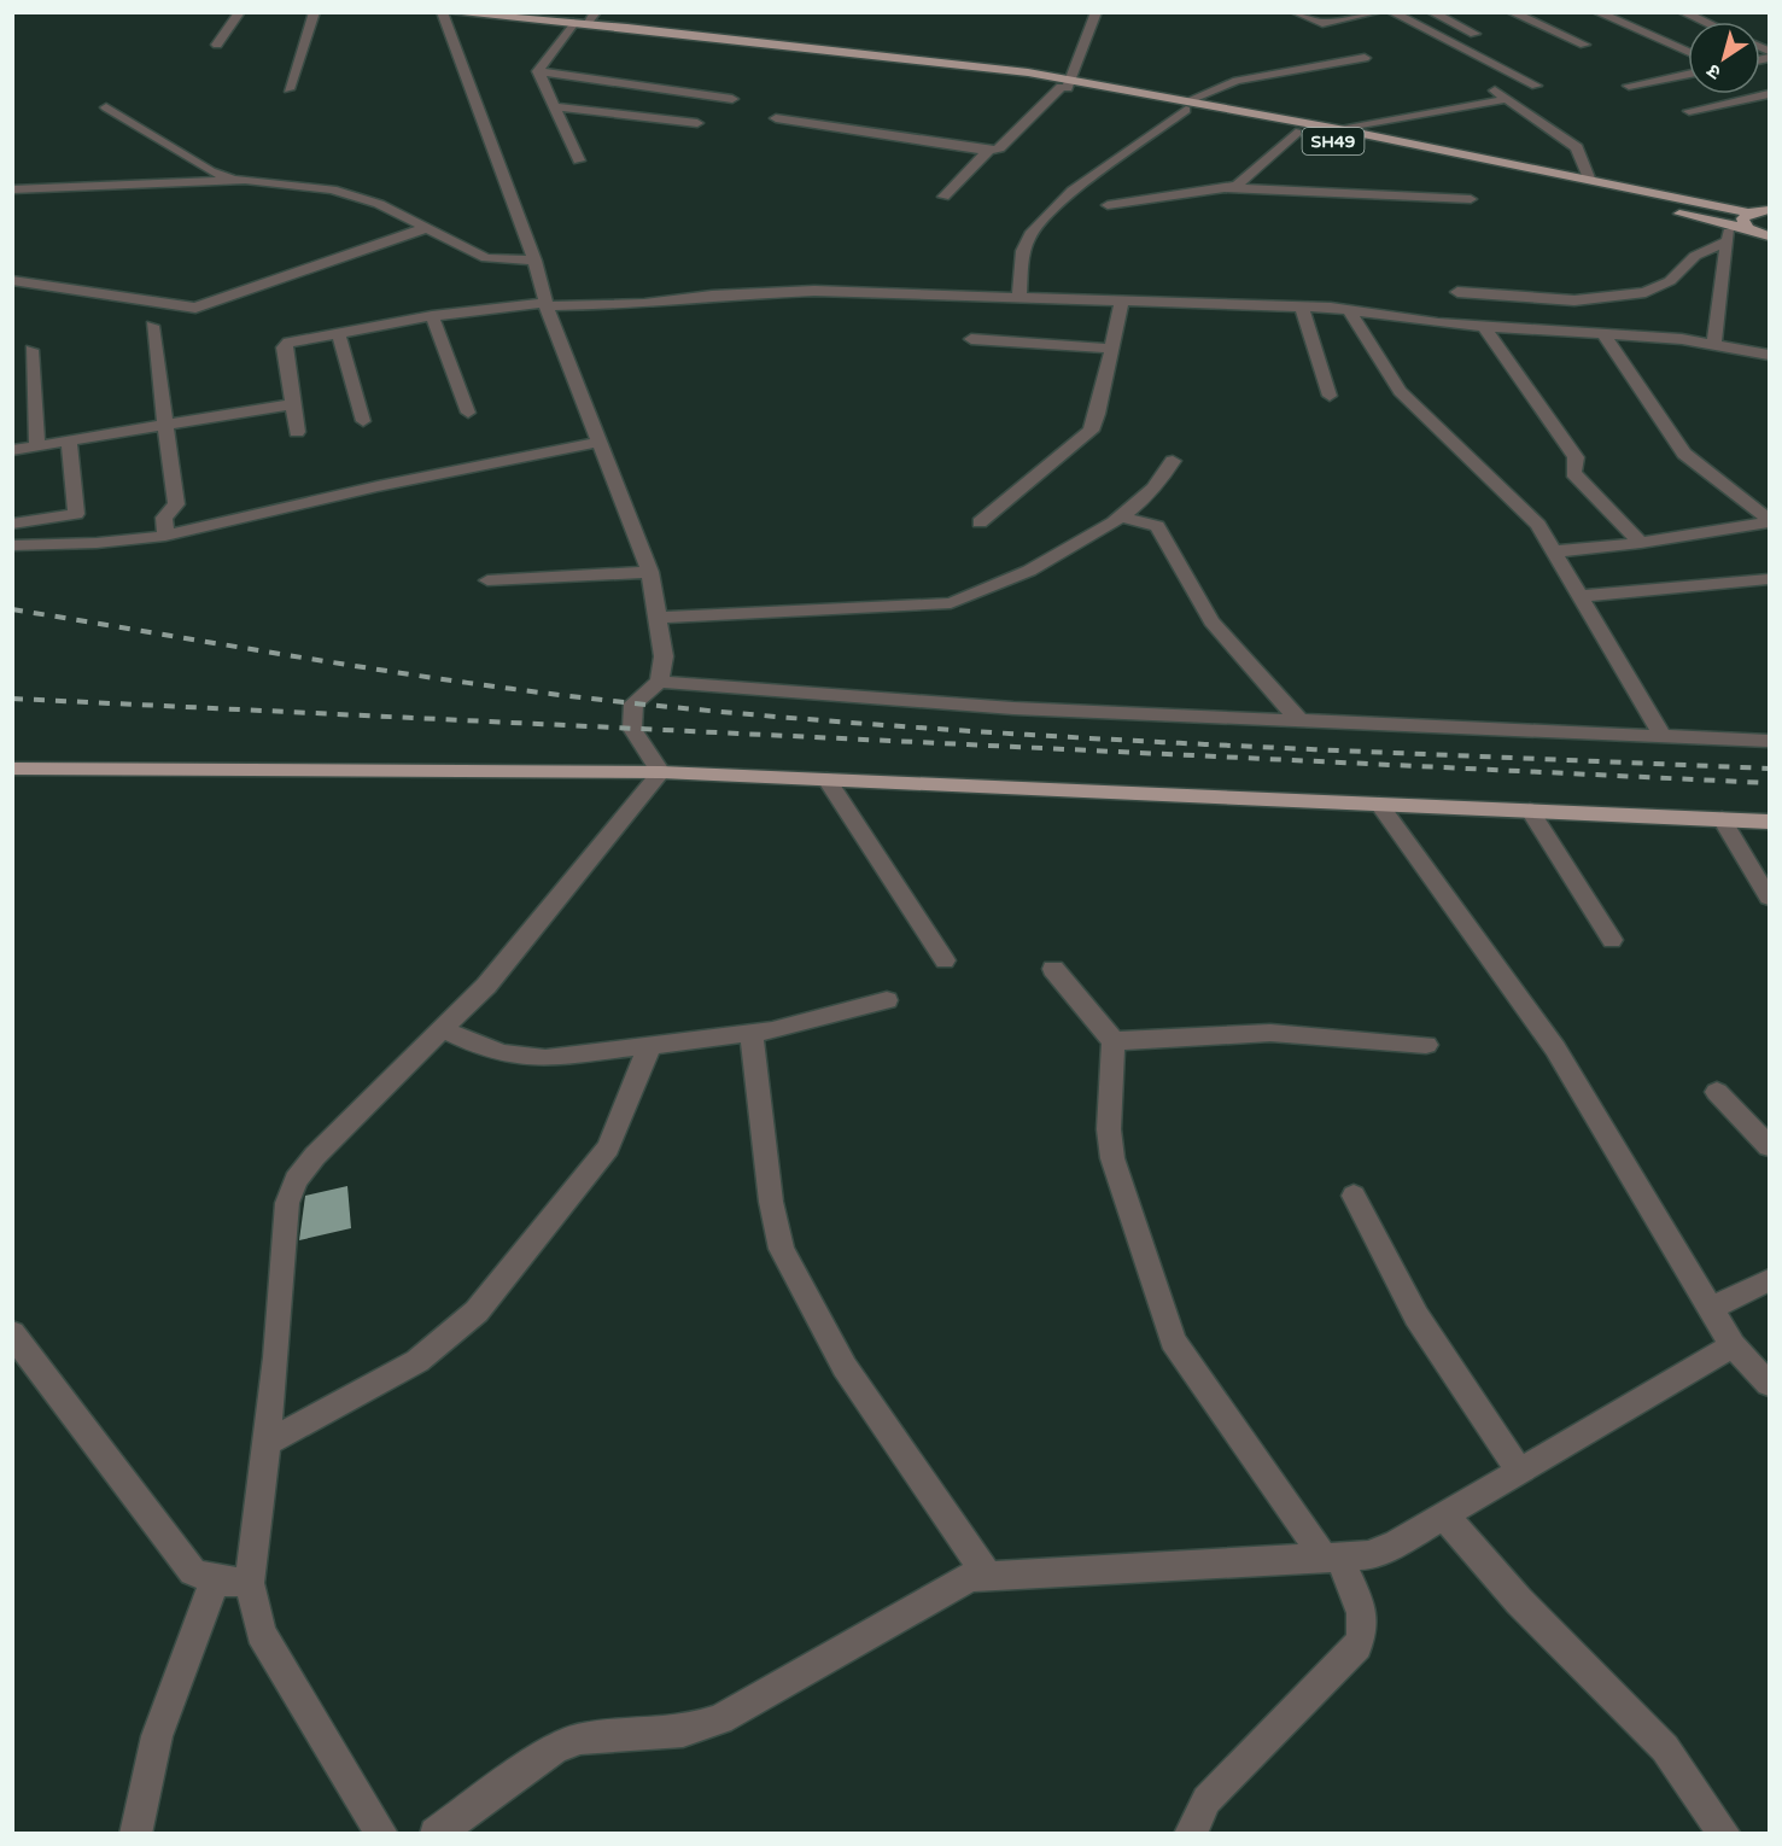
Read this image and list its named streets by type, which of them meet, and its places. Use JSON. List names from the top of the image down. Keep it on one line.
{"streets":{"main road":["SH49"]},"north":"bottom left"}
